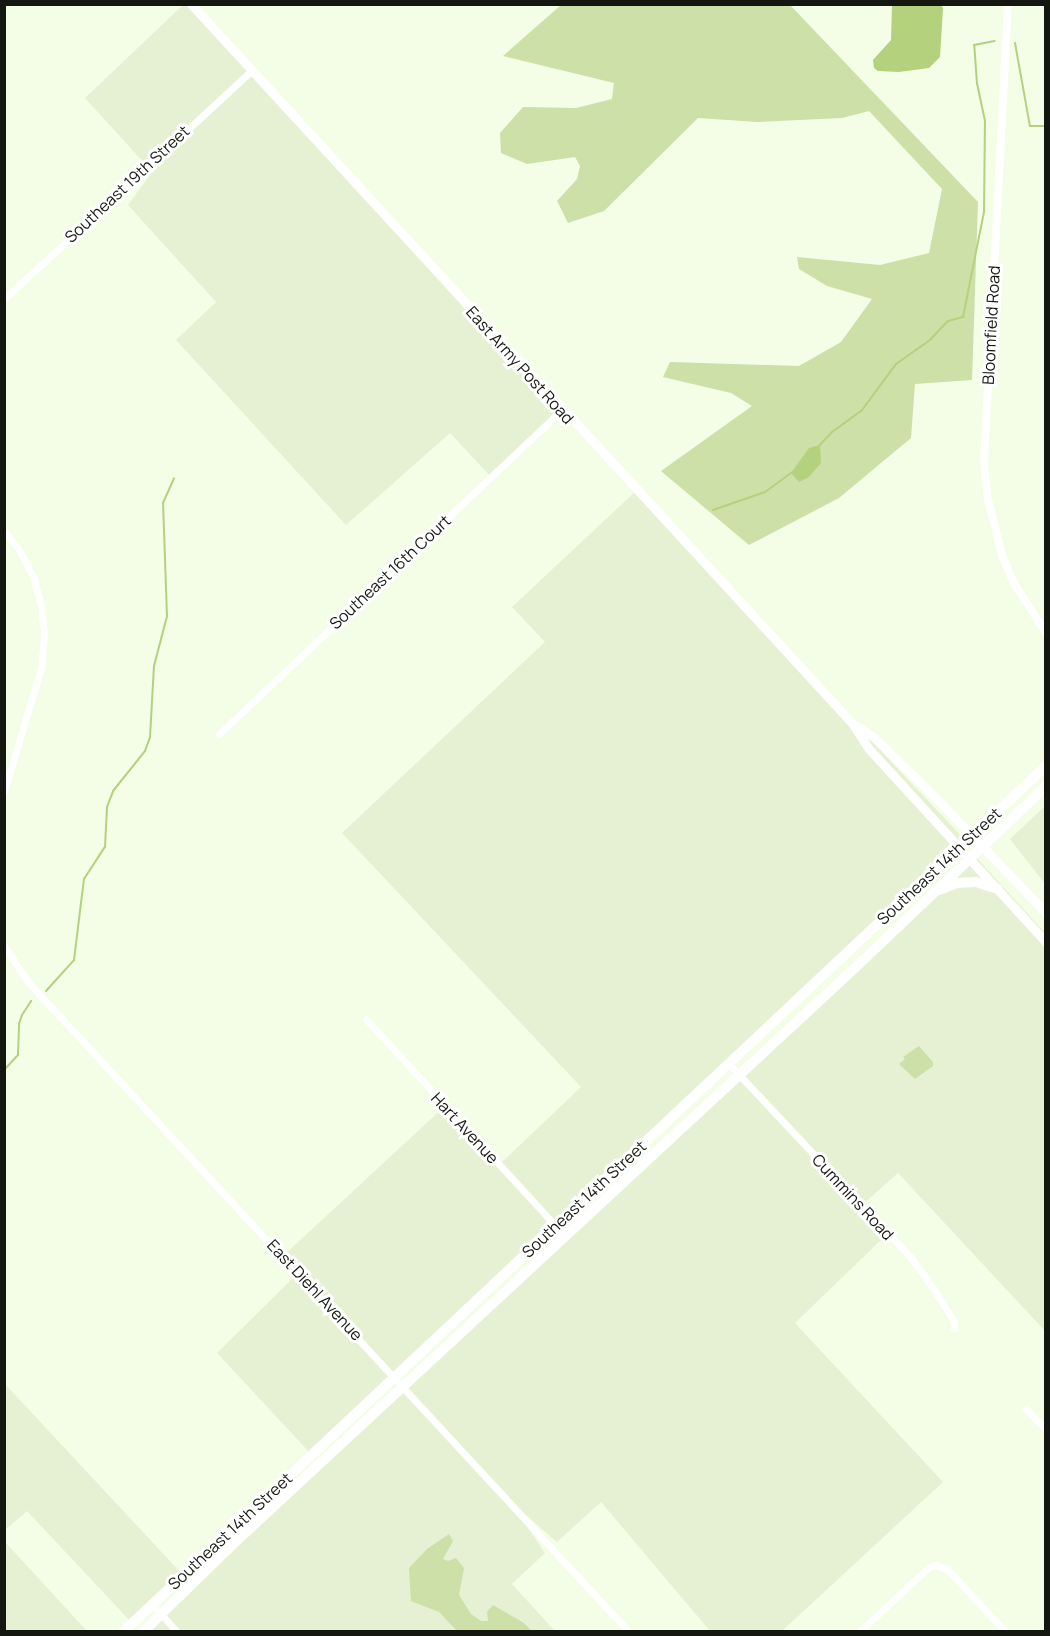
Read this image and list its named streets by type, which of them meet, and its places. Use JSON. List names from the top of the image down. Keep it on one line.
{"streets":{"main road":["East Army Post Road","Southeast 14th Street"],"street":["Southeast 19th Street","Bloomfield Road","Southeast 16th Court","Hart Avenue","Cummins Road","East Diehl Avenue"]},"crossings":[["Southeast 19th Street","East Army Post Road"],["East Army Post Road","Southeast 16th Court"],["East Army Post Road","Southeast 14th Street"],["Southeast 14th Street","Hart Avenue"],["Southeast 14th Street","Cummins Road"],["Southeast 14th Street","East Diehl Avenue"]]}
